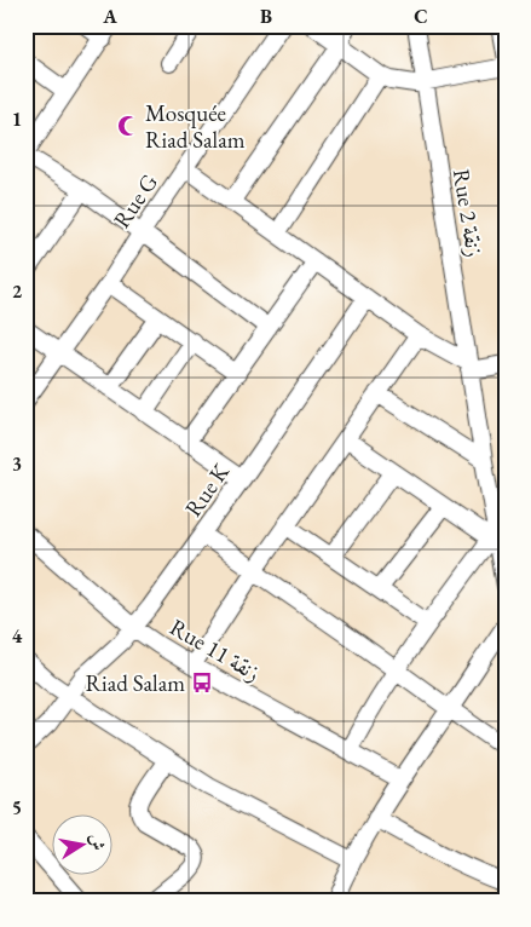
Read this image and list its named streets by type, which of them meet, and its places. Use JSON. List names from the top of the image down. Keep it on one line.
{"streets":{"street":["Rue G","Rue 2 زنقة","Rue K","Rue 11 زنقة"]},"crossings":[["Rue K","Rue 11 زنقة"]],"places":{"mosque":["Mosquée Riad Salam"],"bus stop":["Riad Salam"]},"north":"right","grid":{"columns":["A","B","C"],"rows":["1","2","3","4","5"]}}
